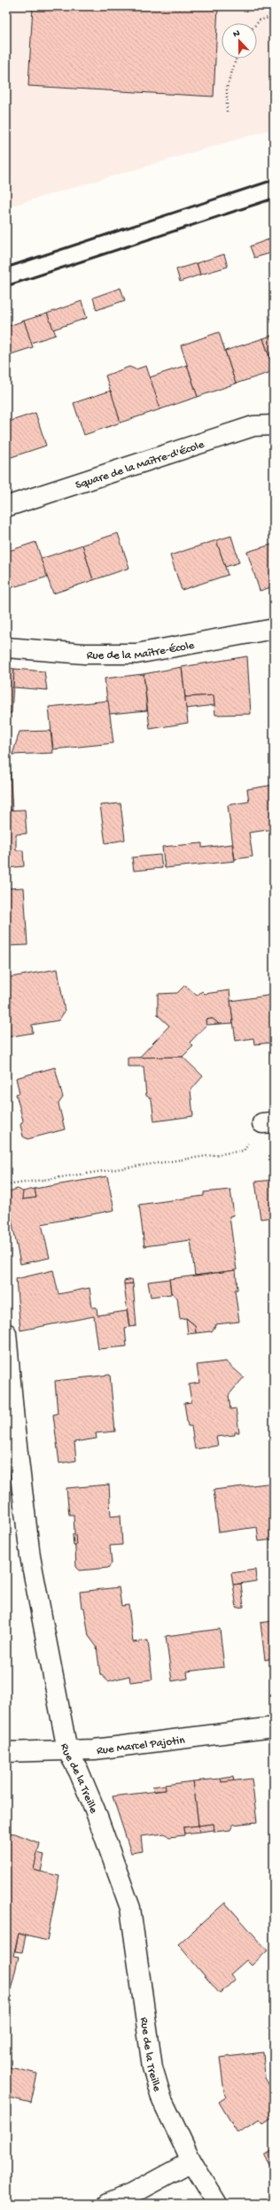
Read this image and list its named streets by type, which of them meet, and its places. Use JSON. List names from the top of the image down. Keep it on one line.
{"streets":{"street":["Square de la Maître-d'École","Rue de la Maître-École","Rue Marcel Pajotin","Rue de la Treille"]},"crossings":[["Rue Marcel Pajotin","Rue de la Treille"]],"north":"top"}
